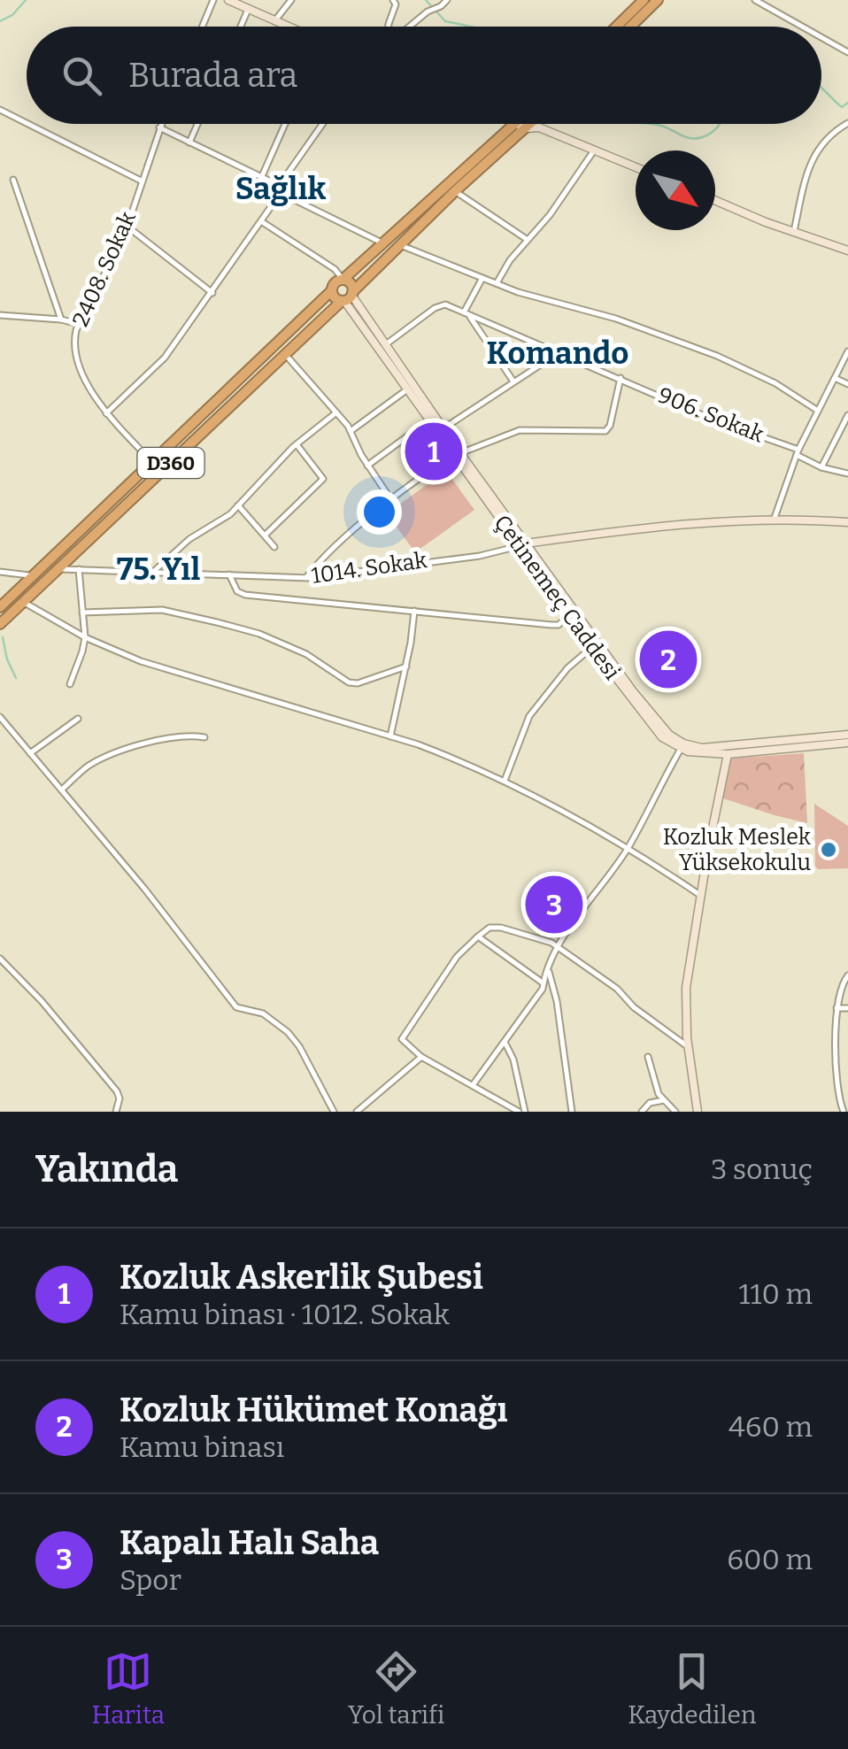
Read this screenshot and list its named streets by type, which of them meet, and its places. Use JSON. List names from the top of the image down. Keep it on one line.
{"streets":{"highway":["D360"],"main road":["Çetinemeç Caddesi"],"street":["2408. Sokak","906. Sokak","1014. Sokak"]},"crossings":[["2408. Sokak","D360"],["906. Sokak","Çetinemeç Caddesi"],["D360","1014. Sokak"],["D360","Çetinemeç Caddesi"],["1014. Sokak","Çetinemeç Caddesi"]],"districts":["Sağlık","Komando","75. Yıl"],"places":["Kozluk Meslek Yüksekokulu"],"north":"bottom right","page":{"search":"Burada ara","pins":["1","2","3"],"heading":["Yakında","3 sonuç"],"list":[{"mark":"1","name":"Kozluk Askerlik Şubesi","note":"Kamu binası · 1012. Sokak","value":"110 m"},{"mark":"2","name":"Kozluk Hükümet Konağı","note":"Kamu binası","value":"460 m"},{"mark":"3","name":"Kapalı Halı Saha","note":"Spor","value":"600 m"}],"nav":["Harita","Yol tarifi","Kaydedilen"]}}
